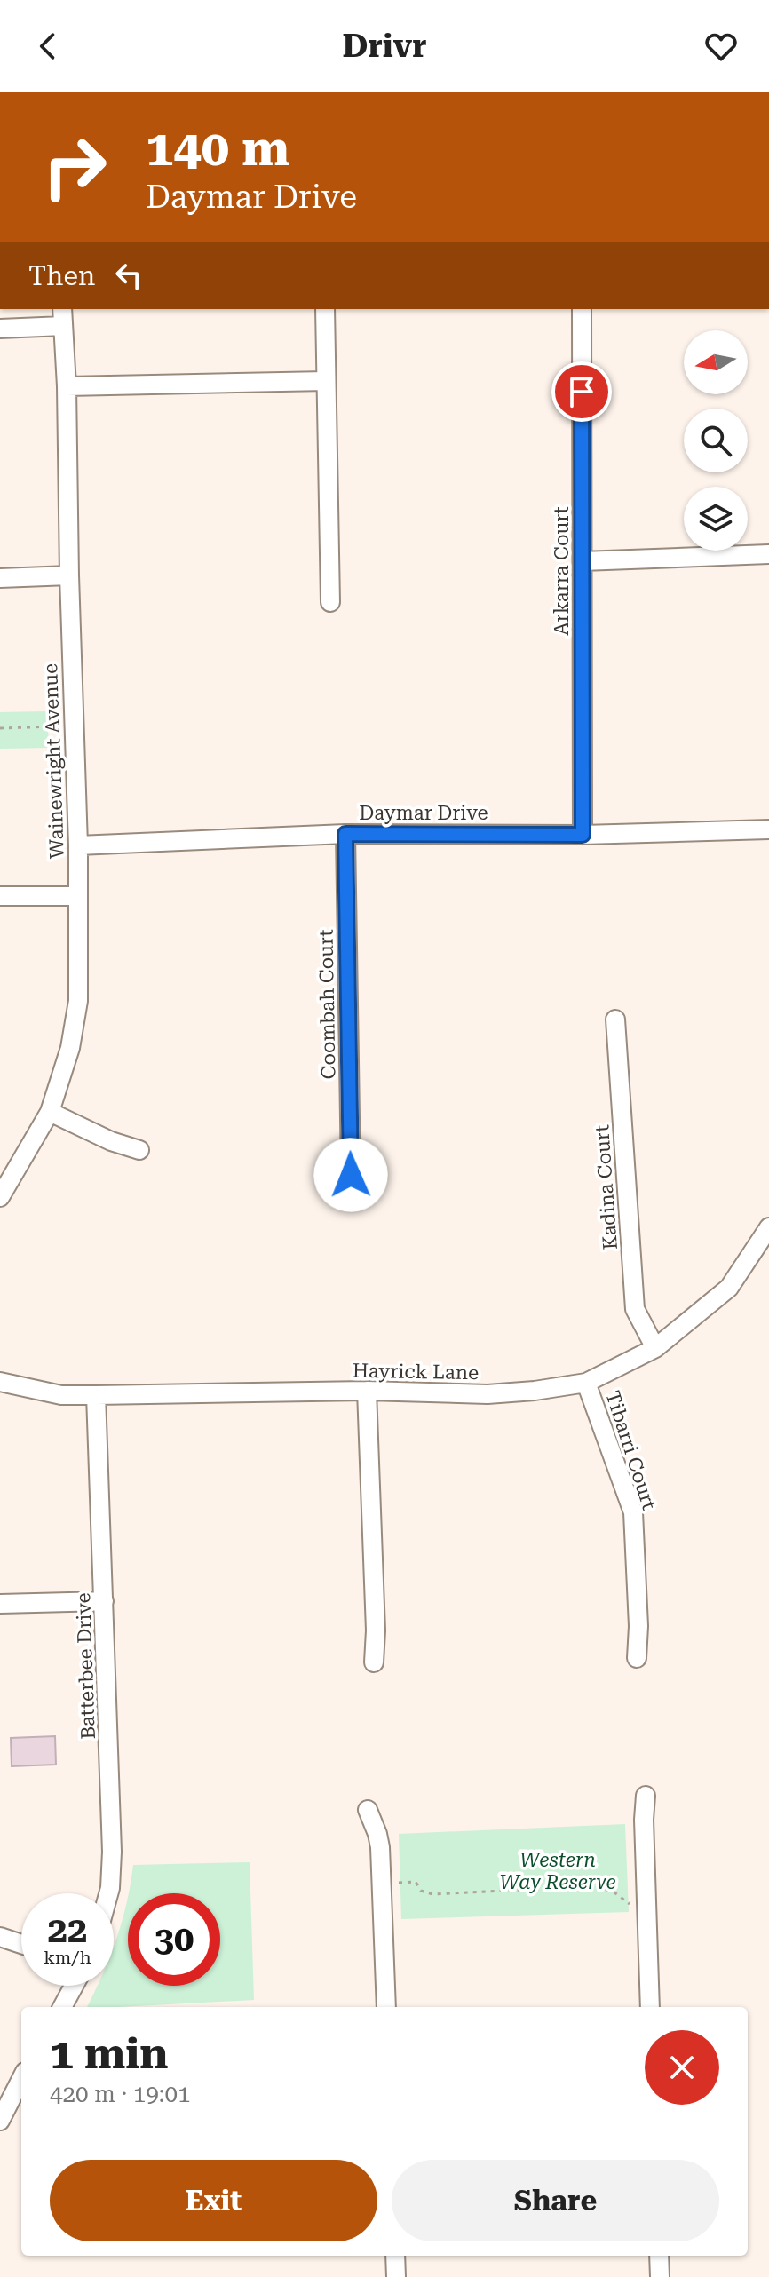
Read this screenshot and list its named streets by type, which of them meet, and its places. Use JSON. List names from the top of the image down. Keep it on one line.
{"streets":{"street":["Arkarra Court","Wainewright Avenue","Daymar Drive","Coombah Court","Kadina Court","Hayrick Lane","Tibarri Court","Batterbee Drive"]},"crossings":[["Arkarra Court","Daymar Drive"],["Wainewright Avenue","Daymar Drive"],["Daymar Drive","Coombah Court"],["Kadina Court","Hayrick Lane"],["Hayrick Lane","Tibarri Court"],["Hayrick Lane","Batterbee Drive"]],"parks":["Western Way Reserve"],"north":"left","page":{"header":"Drivr","turn":["140 m","Daymar Drive"],"then":"Then","speed":"22 km/h","limit":"30","heading":["1 min","420 m · 19:01"],"buttons":["Exit","Share"]}}
